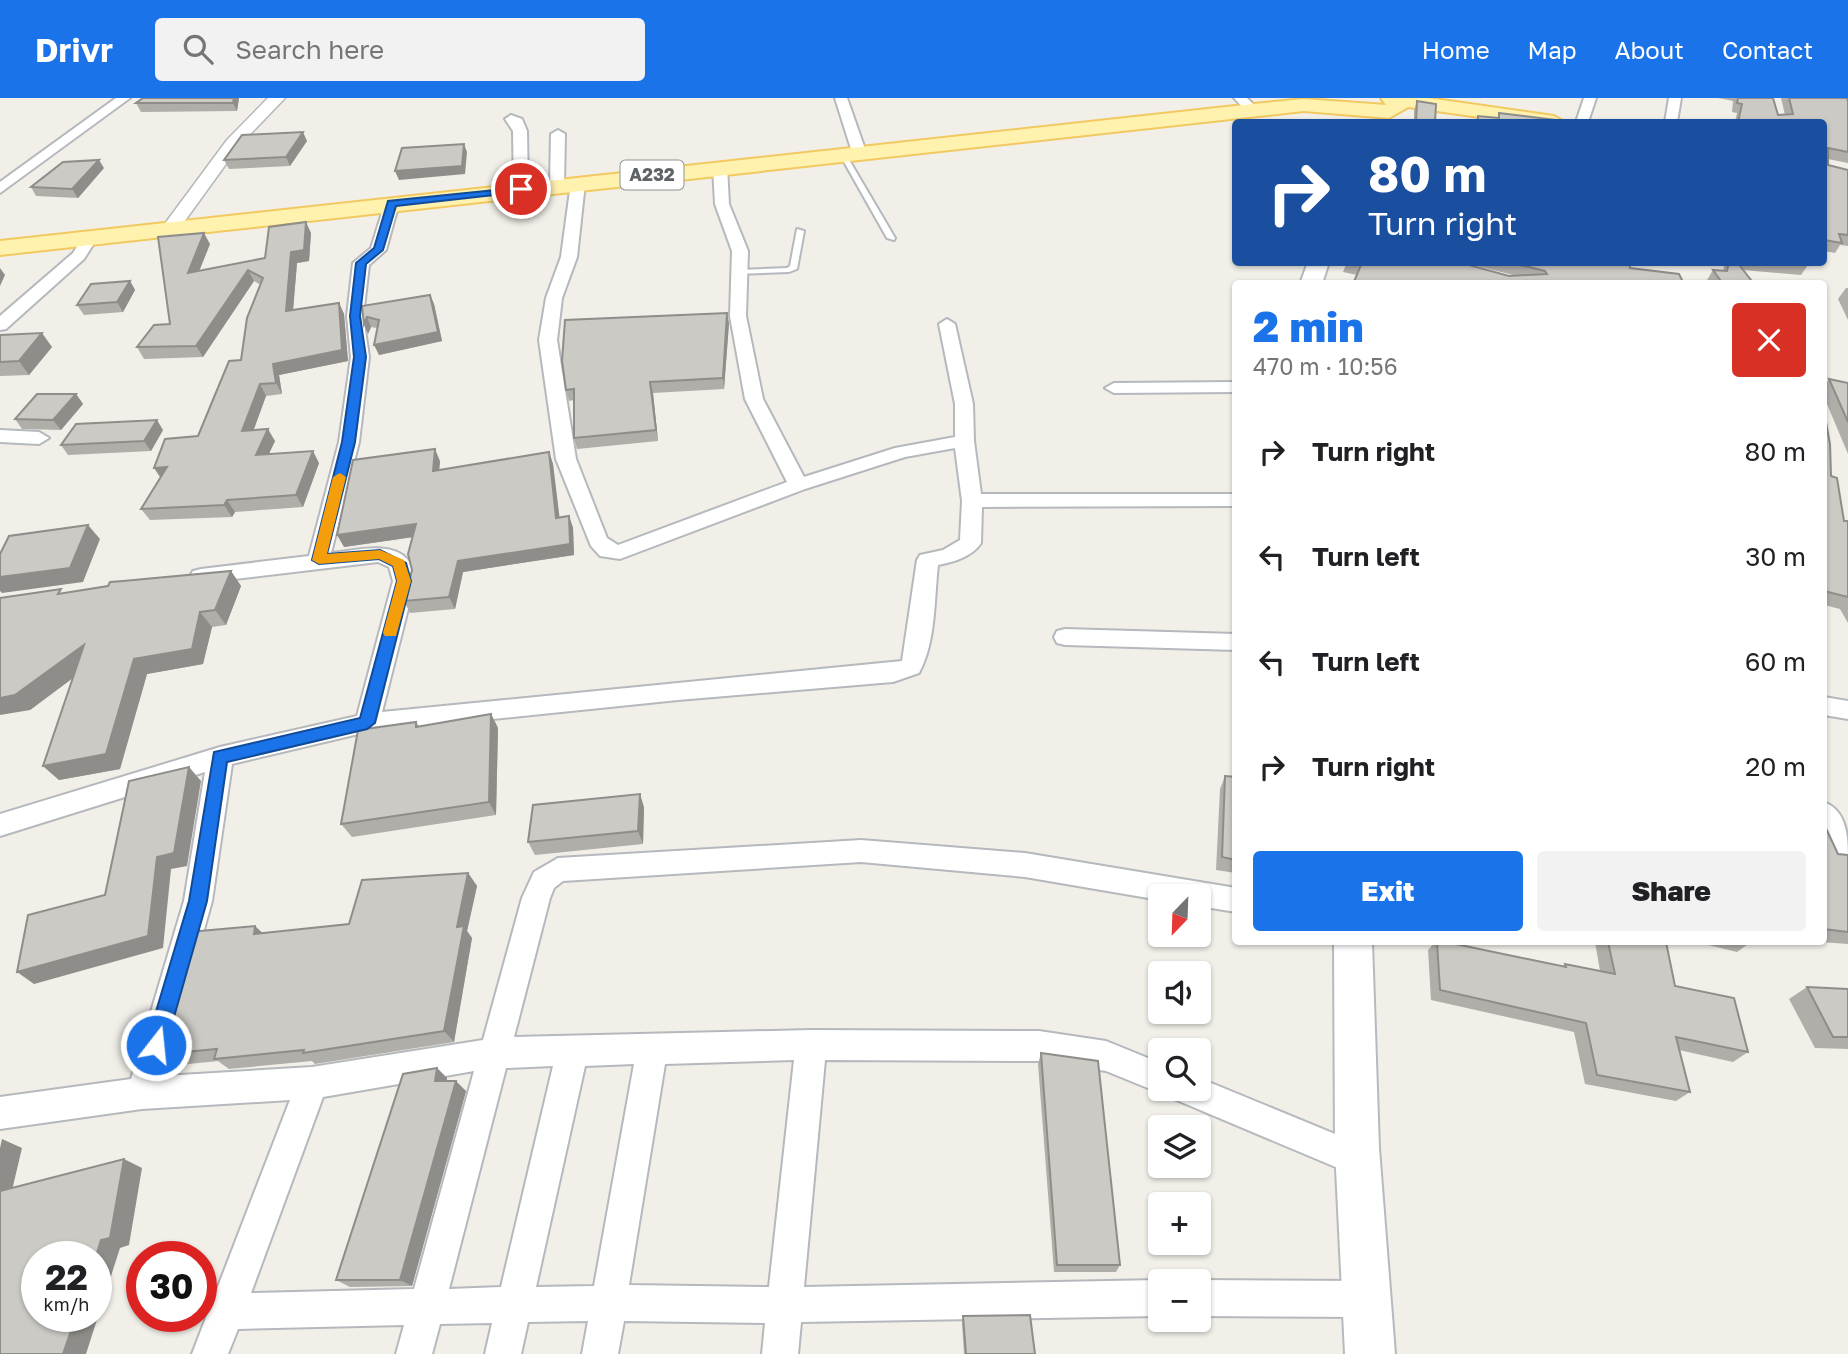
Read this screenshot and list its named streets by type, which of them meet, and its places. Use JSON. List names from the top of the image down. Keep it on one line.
{"streets":{"main road":["A232"]},"north":"bottom left","page":{"header":"Drivr","search":"Search here","nav":["Home","Map","About","Contact"],"turn":["80 m","Turn right"],"heading":["2 min","470 m · 10:56"],"list":[{"name":"Turn right","value":"80 m"},{"name":"Turn left","value":"30 m"},{"name":"Turn left","value":"60 m"},{"name":"Turn right","value":"20 m"}],"buttons":["Exit","Share"],"map_buttons":["+","−"],"speed":"22 km/h","limit":"30"}}
